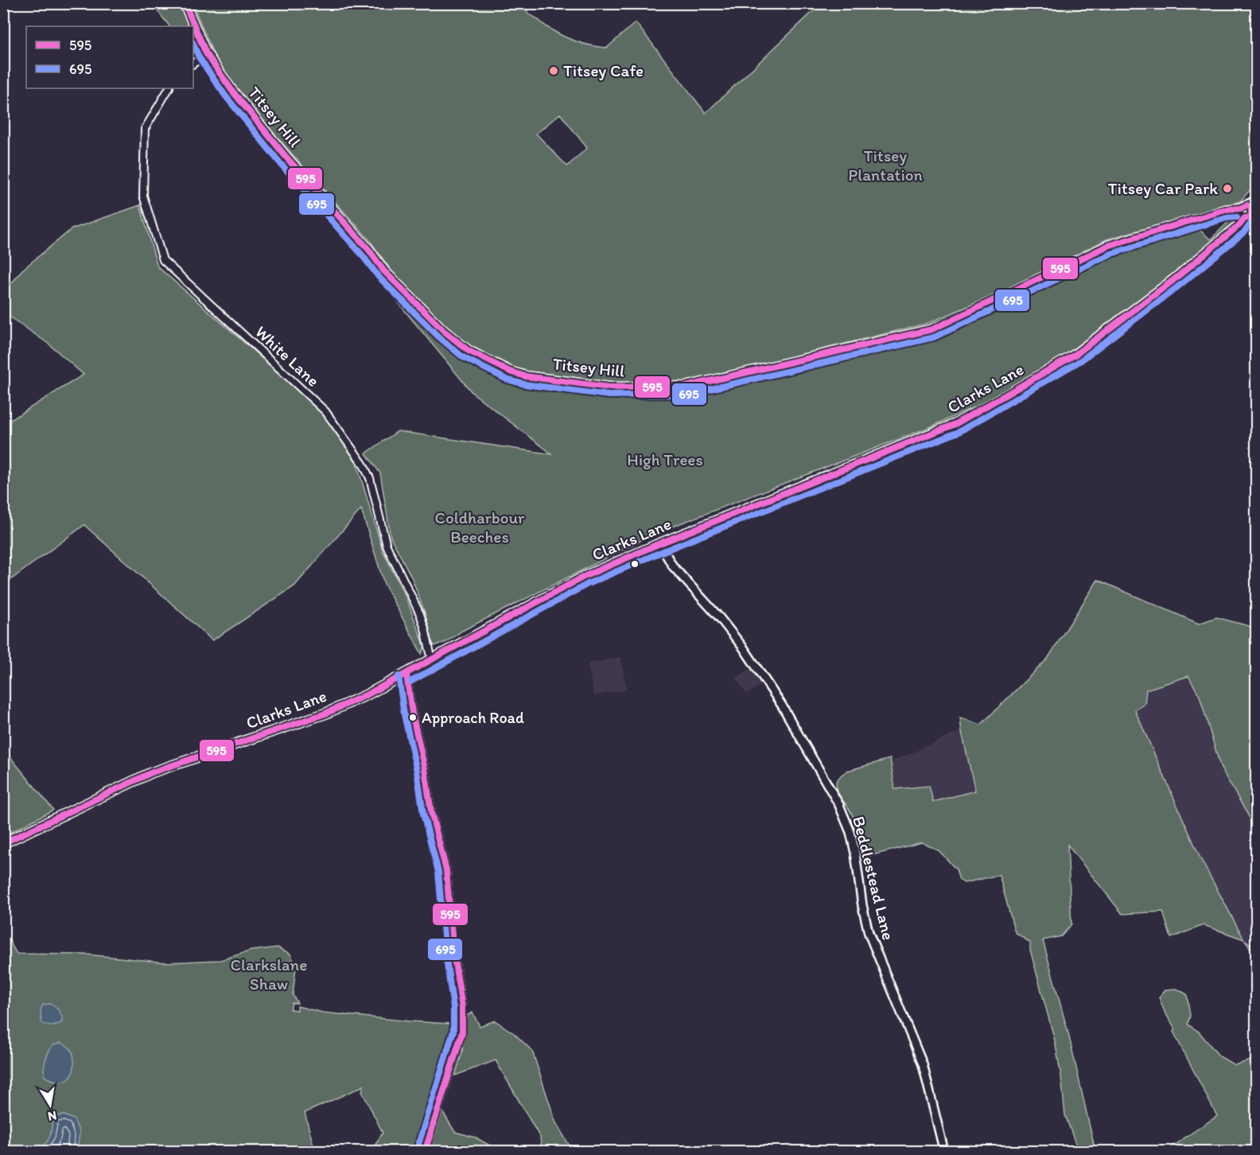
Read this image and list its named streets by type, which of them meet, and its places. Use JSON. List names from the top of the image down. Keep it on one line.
{"streets":{"main road":["Titsey Hill","Clarks Lane"],"street":["White Lane","Beddlestead Lane"]},"crossings":[["Titsey Hill","Clarks Lane"],["White Lane","Clarks Lane"],["Clarks Lane","Beddlestead Lane"]],"parks":["Titsey Plantation","High Trees","Coldharbour Beeches","Clarkslane Shaw"],"places":["Titsey Cafe","Titsey Car Park","Approach Road"],"lines":["transit line 595","transit line 695"],"legend":["595","695"],"north":"bottom"}
